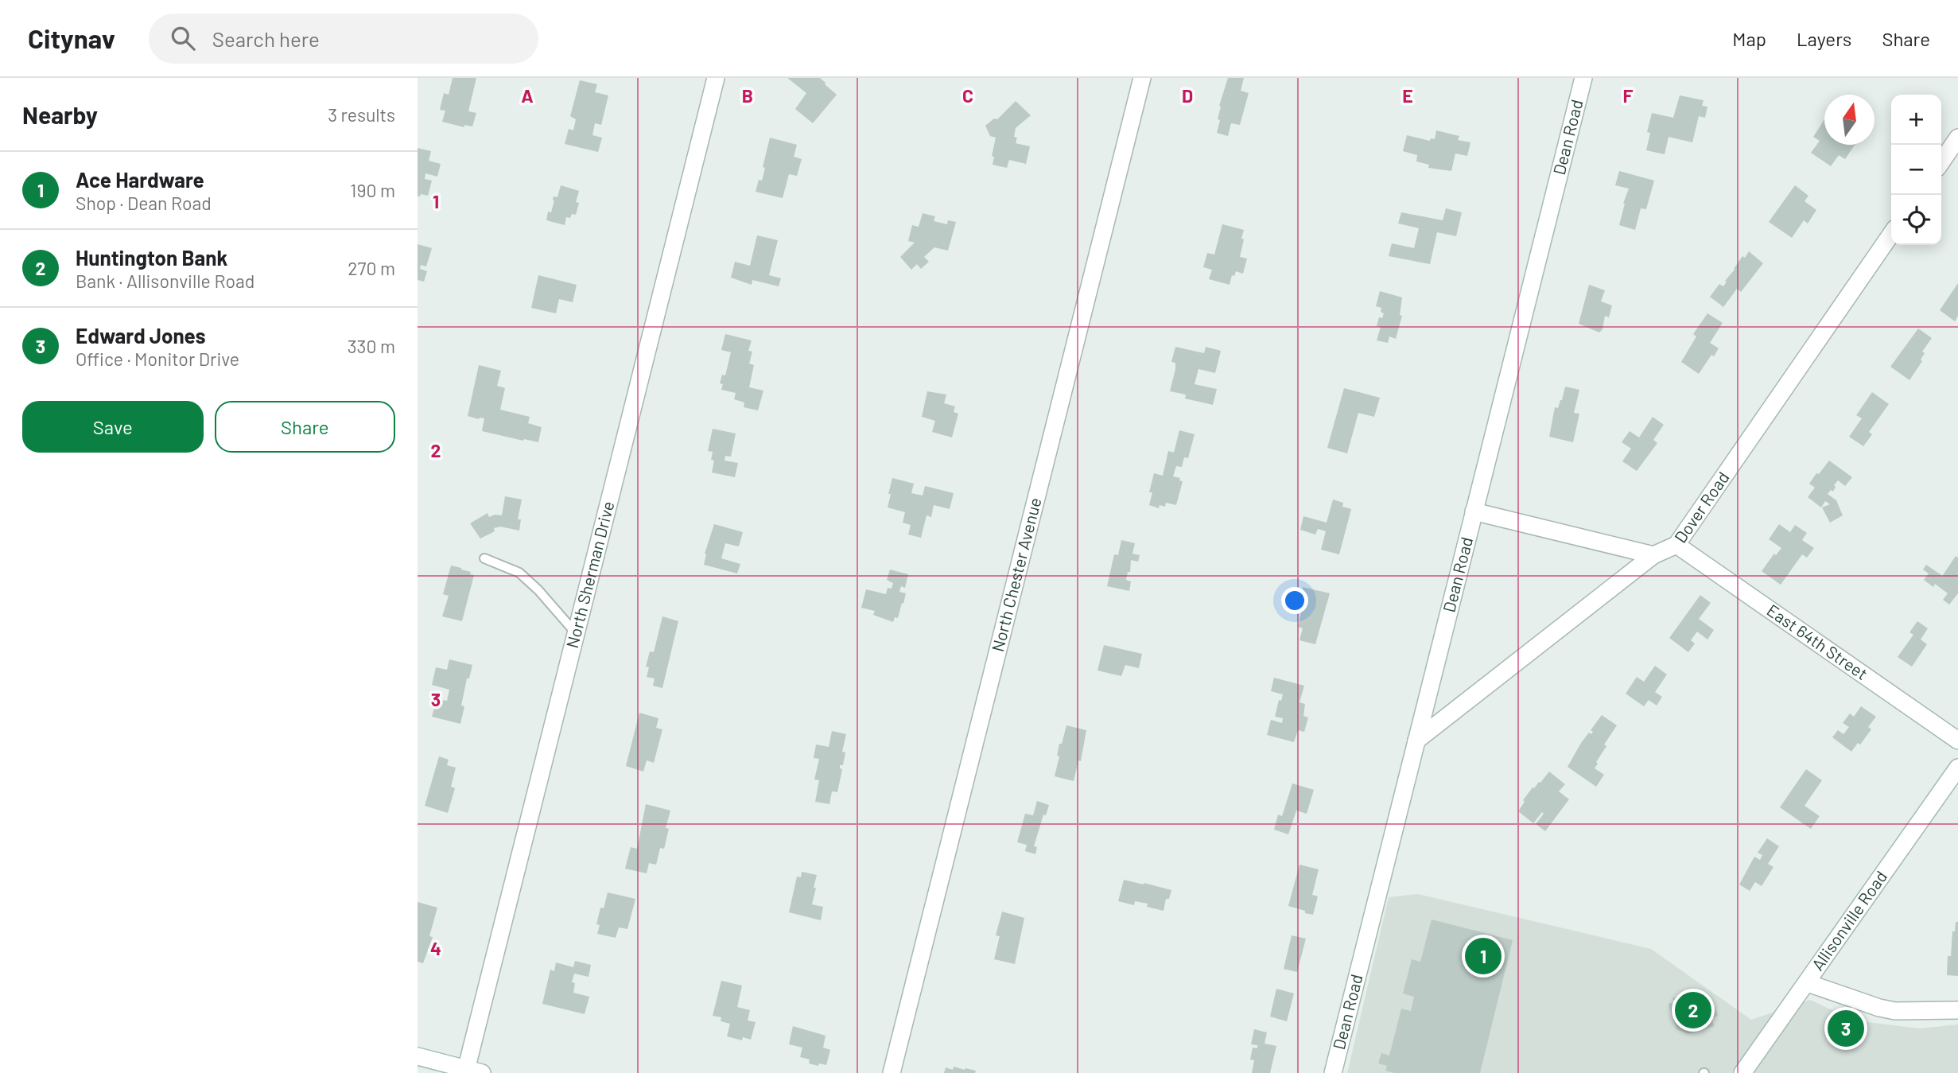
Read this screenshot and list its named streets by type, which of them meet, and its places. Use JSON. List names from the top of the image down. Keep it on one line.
{"streets":{"street":["Dean Road","Dover Road","North Sherman Drive","North Chester Avenue","East 64th Street","Allisonville Road"]},"crossings":[["Dean Road","Dover Road"],["Dover Road","East 64th Street"]],"north":"top","page":{"header":"Citynav","search":"Search here","nav":["Map","Layers","Share"],"heading":["Nearby","3 results"],"map_buttons":["+","−"],"list":[{"mark":"1","name":"Ace Hardware","note":"Shop · Dean Road","value":"190 m"},{"mark":"2","name":"Huntington Bank","note":"Bank · Allisonville Road","value":"270 m"},{"mark":"3","name":"Edward Jones","note":"Office · Monitor Drive","value":"330 m"}],"buttons":["Save","Share"],"pins":["1","2","3"]},"grid":{"columns":["A","B","C","D","E","F"],"rows":["1","2","3","4"]}}
